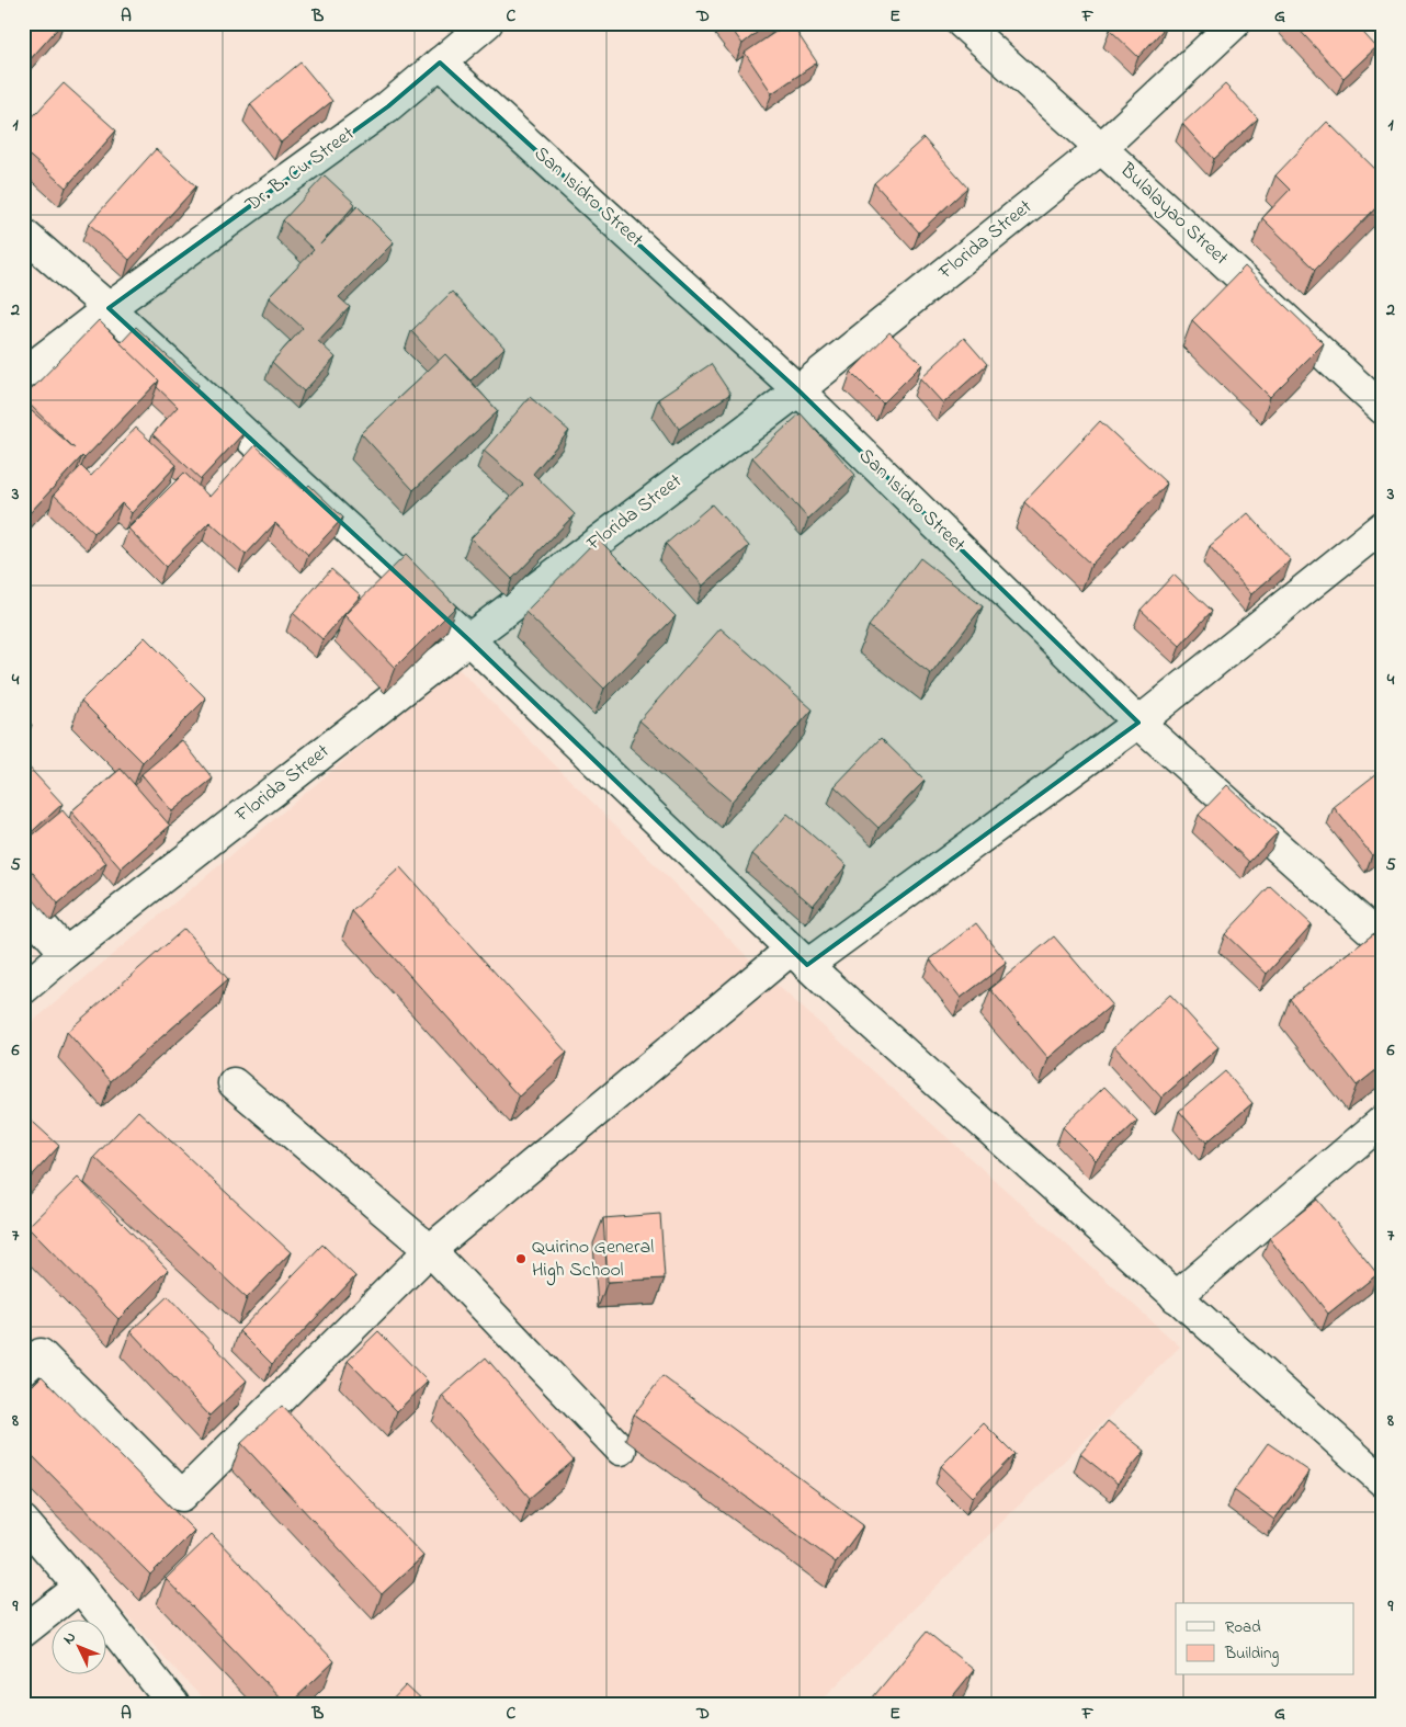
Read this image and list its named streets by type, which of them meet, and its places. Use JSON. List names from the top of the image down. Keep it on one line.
{"streets":{"street":["Dr. B. Cu Street","San Isidro Street","Bulalayao Street","Florida Street"]},"crossings":[["Dr. B. Cu Street","San Isidro Street"],["San Isidro Street","Florida Street"],["Bulalayao Street","Florida Street"]],"places":["Quirino General High School"],"legend":["Road","Building"],"north":"top left","grid":{"columns":["A","B","C","D","E","F","G"],"rows":["1","2","3","4","5","6","7","8","9"]}}
